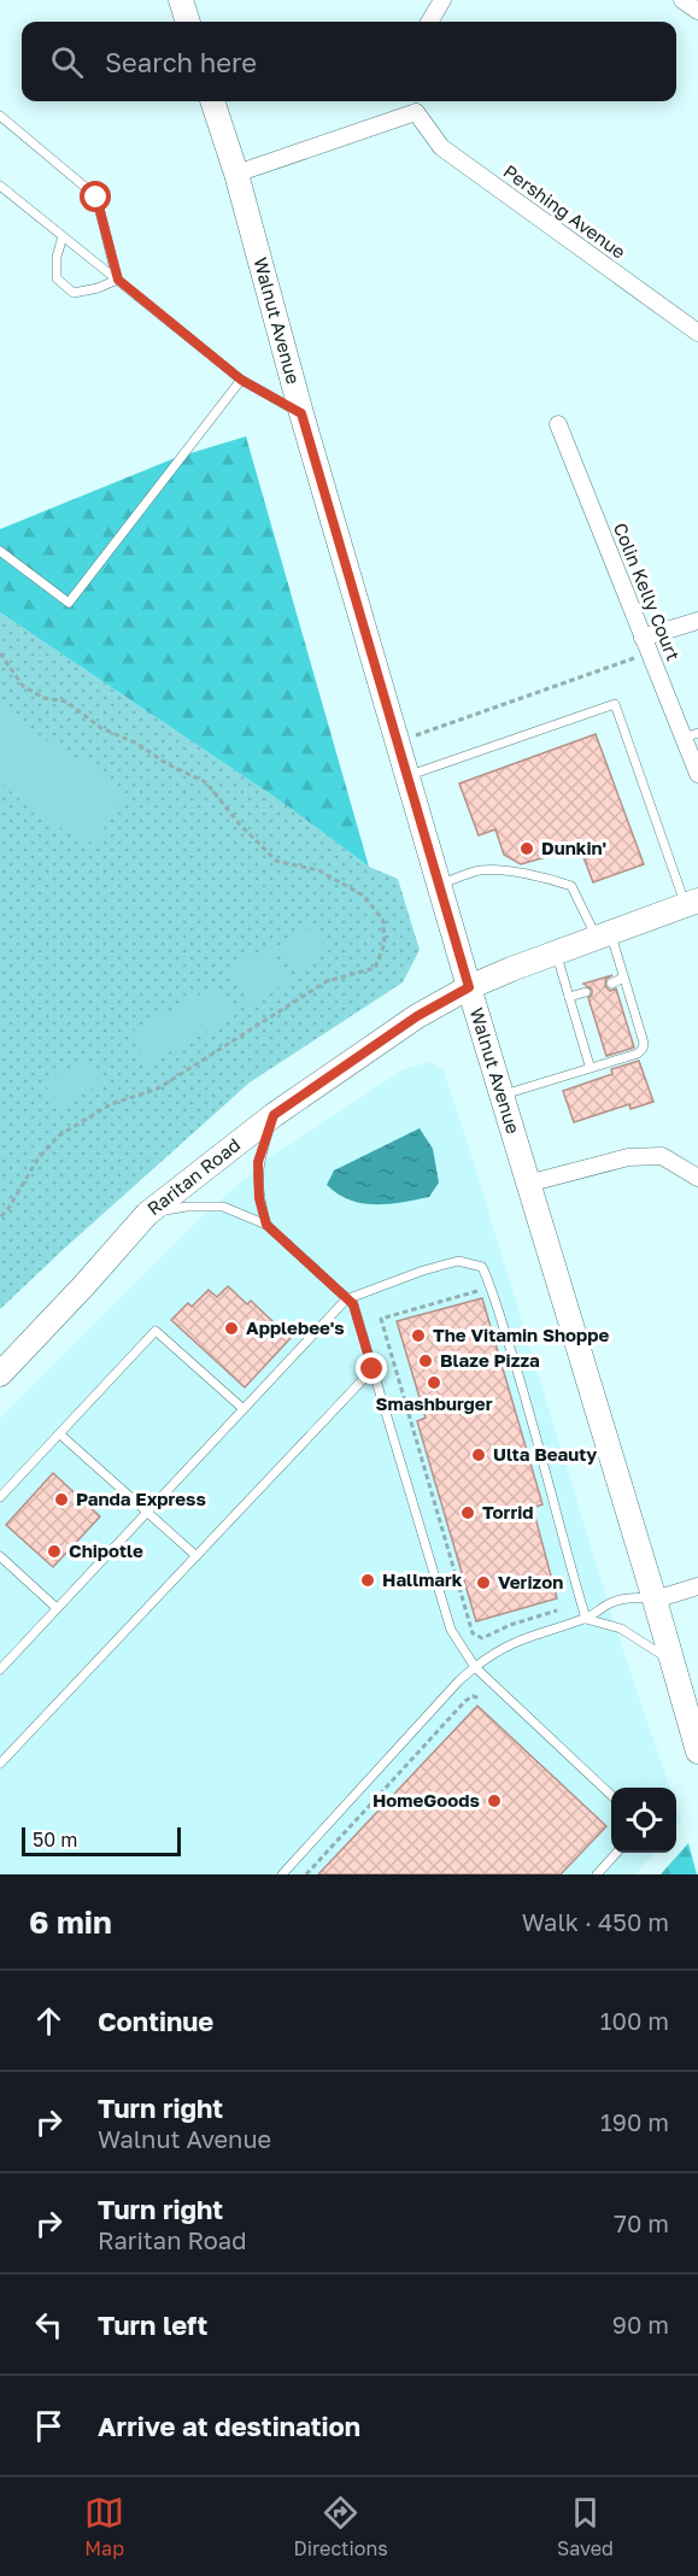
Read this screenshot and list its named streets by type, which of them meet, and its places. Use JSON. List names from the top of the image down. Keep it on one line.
{"streets":{"street":["Pershing Avenue","Walnut Avenue","Colin Kelly Court","Raritan Road"]},"crossings":[["Walnut Avenue","Raritan Road"]],"places":["Dunkin'","Applebee's","The Vitamin Shoppe","Blaze Pizza","Smashburger","Ulta Beauty","Panda Express","Torrid","Chipotle","Hallmark","Verizon","HomeGoods"],"scale_bar":"50 m","page":{"search":"Search here","scale":"50 m","heading":["6 min","Walk · 450 m"],"list":[["Continue","100 m"],["Turn right","Walnut Avenue","190 m"],["Turn right","Raritan Road","70 m"],["Turn left","90 m"],"Arrive at destination"],"nav":["Map","Directions","Saved"]}}
